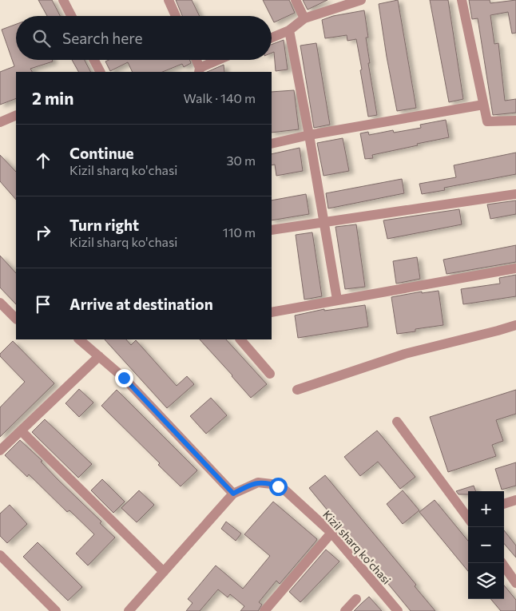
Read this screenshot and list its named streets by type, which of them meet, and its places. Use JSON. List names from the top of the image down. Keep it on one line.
{"streets":{"street":["Kizil sharq ko'chasi"]},"page":{"search":"Search here","heading":["2 min","Walk · 140 m"],"list":[["Continue","Kizil sharq ko'chasi","30 m"],["Turn right","Kizil sharq ko'chasi","110 m"],"Arrive at destination"],"map_buttons":["+","−"]}}
